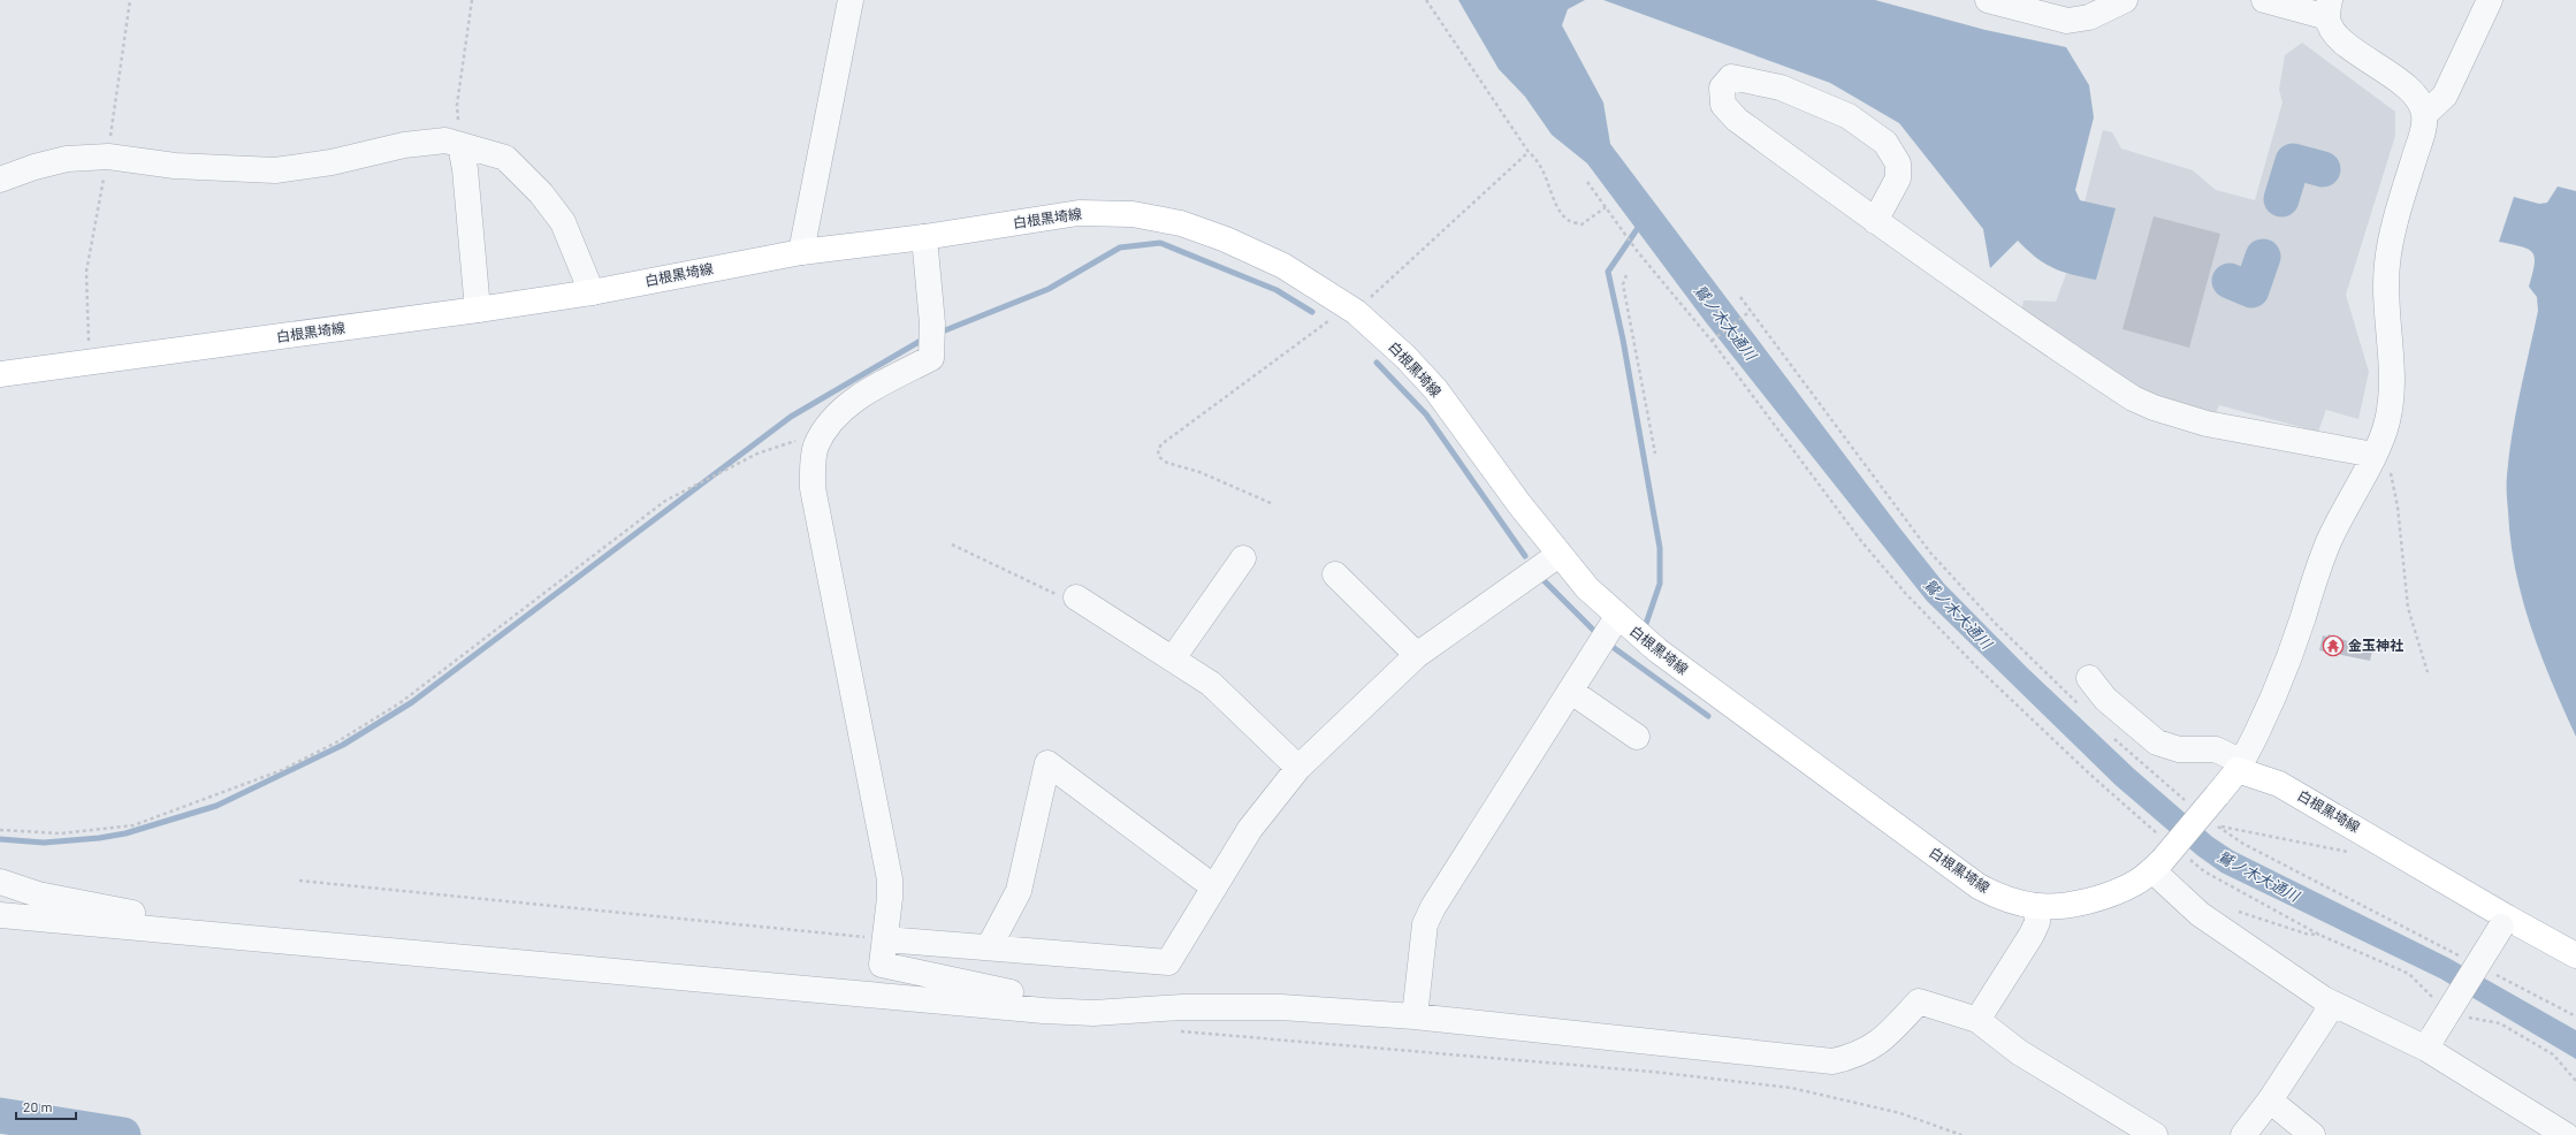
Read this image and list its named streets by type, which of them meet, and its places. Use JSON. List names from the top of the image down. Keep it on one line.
{"streets":{"main road":["白根黒埼線"]},"water":["鷲ノ木大通川"],"places":{"temple":["金玉神社"]},"scale_bar":"20 m"}
